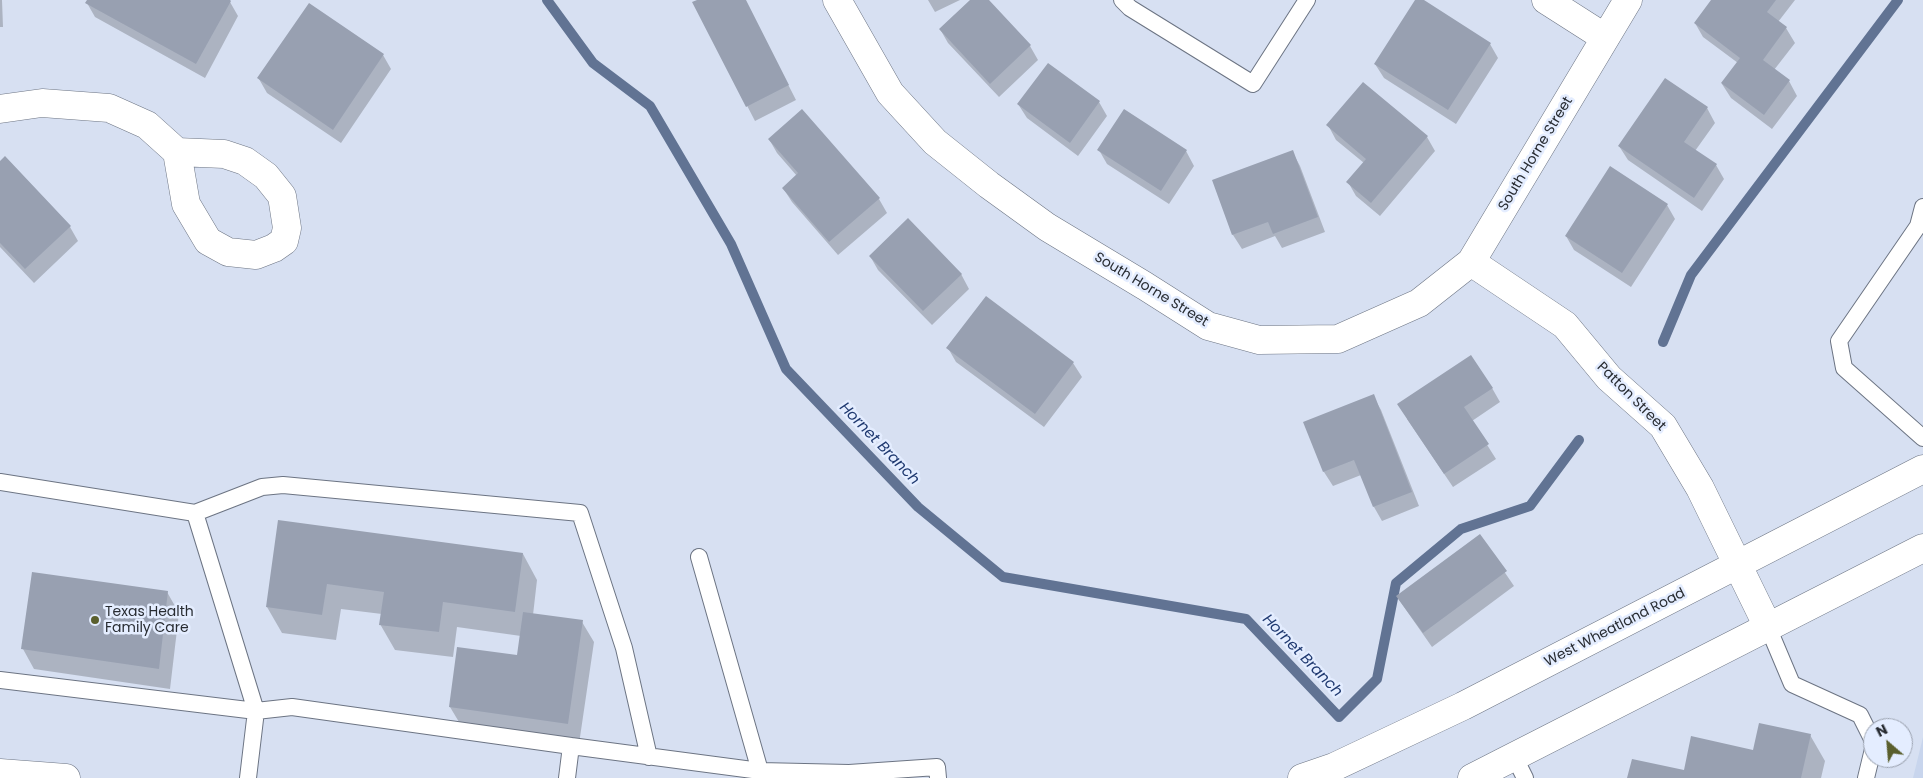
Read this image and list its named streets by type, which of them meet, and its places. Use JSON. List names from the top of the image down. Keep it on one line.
{"streets":{"street":["South Horne Street","Patton Street","West Wheatland Road"]},"crossings":[["South Horne Street","Patton Street"],["Patton Street","West Wheatland Road"]],"water":["Hornet Branch"],"places":["Texas Health Family Care"],"north":"top left"}
